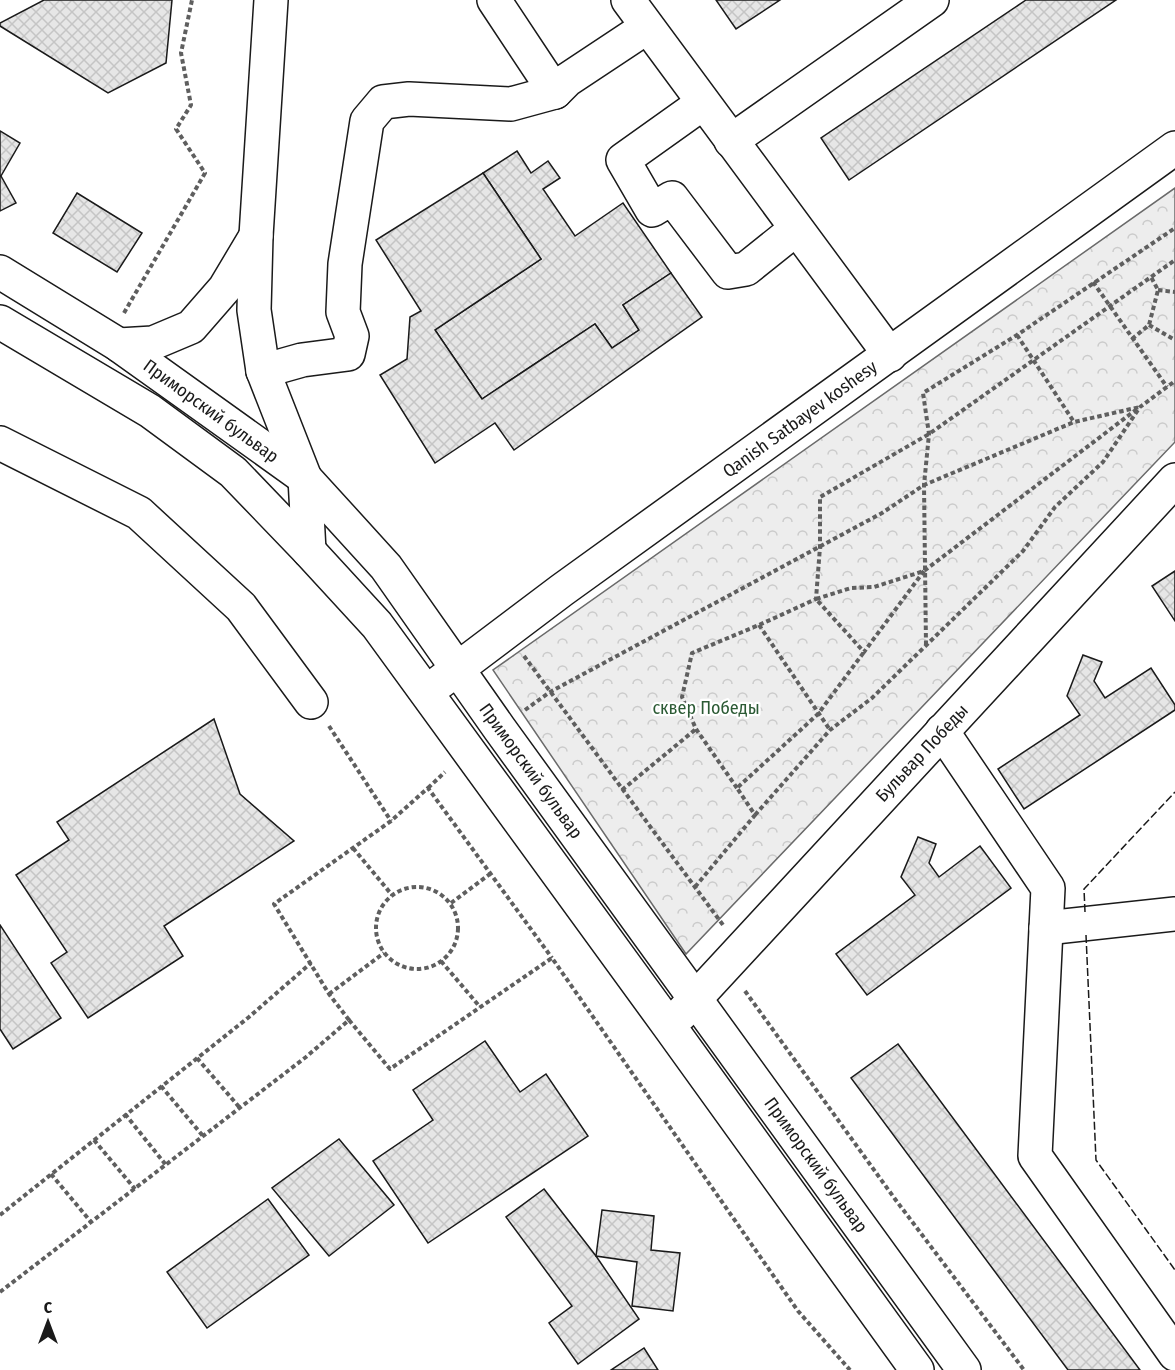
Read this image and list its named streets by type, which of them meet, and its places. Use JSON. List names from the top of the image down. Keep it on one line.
{"streets":{"street":["Приморский бульвар","Qanish Satbayev koshesy","Бульвар Победы"]},"crossings":[["Приморский бульвар","Qanish Satbayev koshesy"],["Приморский бульвар","Бульвар Победы"]],"parks":["сквер Победы"],"north":"top"}
